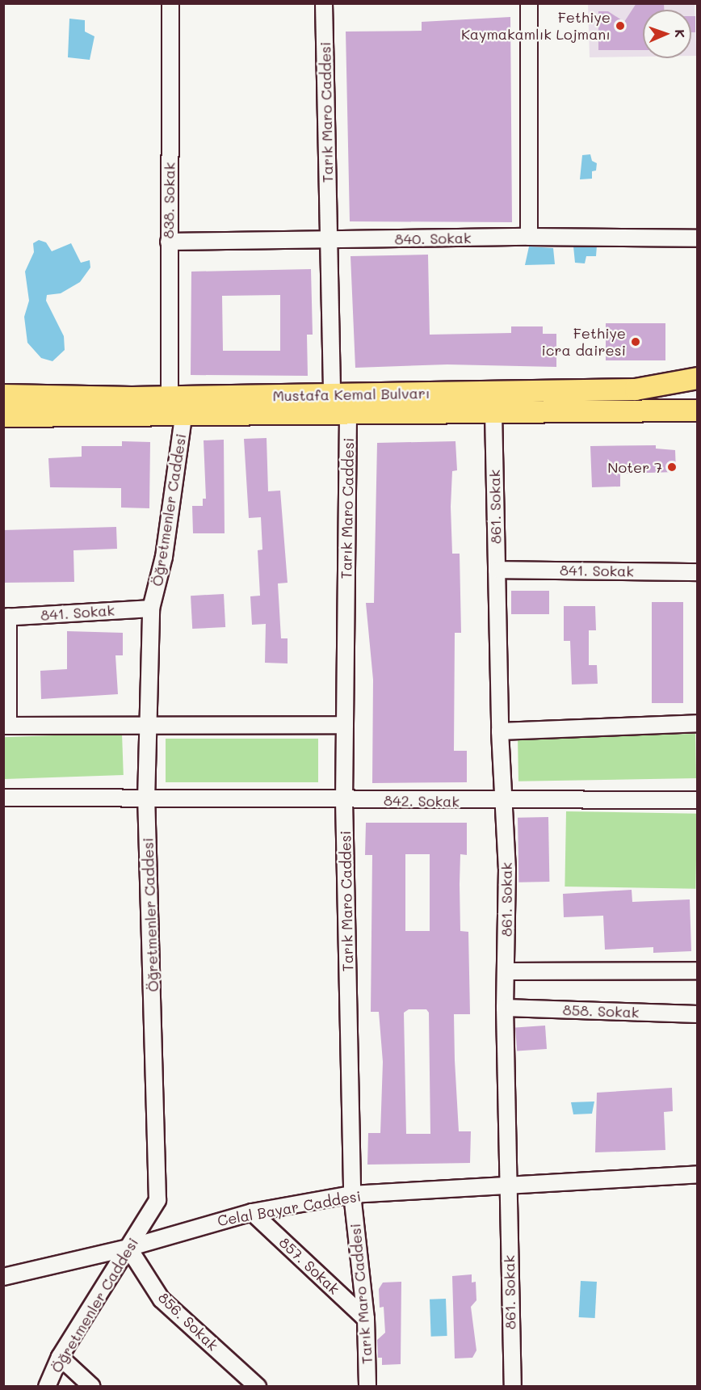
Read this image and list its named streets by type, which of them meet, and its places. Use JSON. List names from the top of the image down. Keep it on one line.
{"streets":{"main road":["Mustafa Kemal Bulvarı"],"street":["Tarık Maro Caddesi","838. Sokak","840. Sokak","861. Sokak","Öğretmenler Caddesi","841. Sokak","842. Sokak","858. Sokak","Celal Bayar Caddesi","857. Sokak","856. Sokak"]},"crossings":[["Tarık Maro Caddesi","840. Sokak"],["Tarık Maro Caddesi","Mustafa Kemal Bulvarı"],["Tarık Maro Caddesi","842. Sokak"],["Tarık Maro Caddesi","Celal Bayar Caddesi"],["Tarık Maro Caddesi","857. Sokak"],["838. Sokak","840. Sokak"],["838. Sokak","Mustafa Kemal Bulvarı"],["Mustafa Kemal Bulvarı","861. Sokak"],["Mustafa Kemal Bulvarı","Öğretmenler Caddesi"],["861. Sokak","841. Sokak"],["861. Sokak","842. Sokak"],["861. Sokak","858. Sokak"],["861. Sokak","Celal Bayar Caddesi"],["Öğretmenler Caddesi","841. Sokak"],["Öğretmenler Caddesi","842. Sokak"],["Öğretmenler Caddesi","Celal Bayar Caddesi"],["Öğretmenler Caddesi","856. Sokak"],["Celal Bayar Caddesi","857. Sokak"],["Celal Bayar Caddesi","856. Sokak"]],"places":["Fethiye Kaymakamlık Lojmanı","Fethiye icra dairesi","Noter 7"],"north":"right"}
